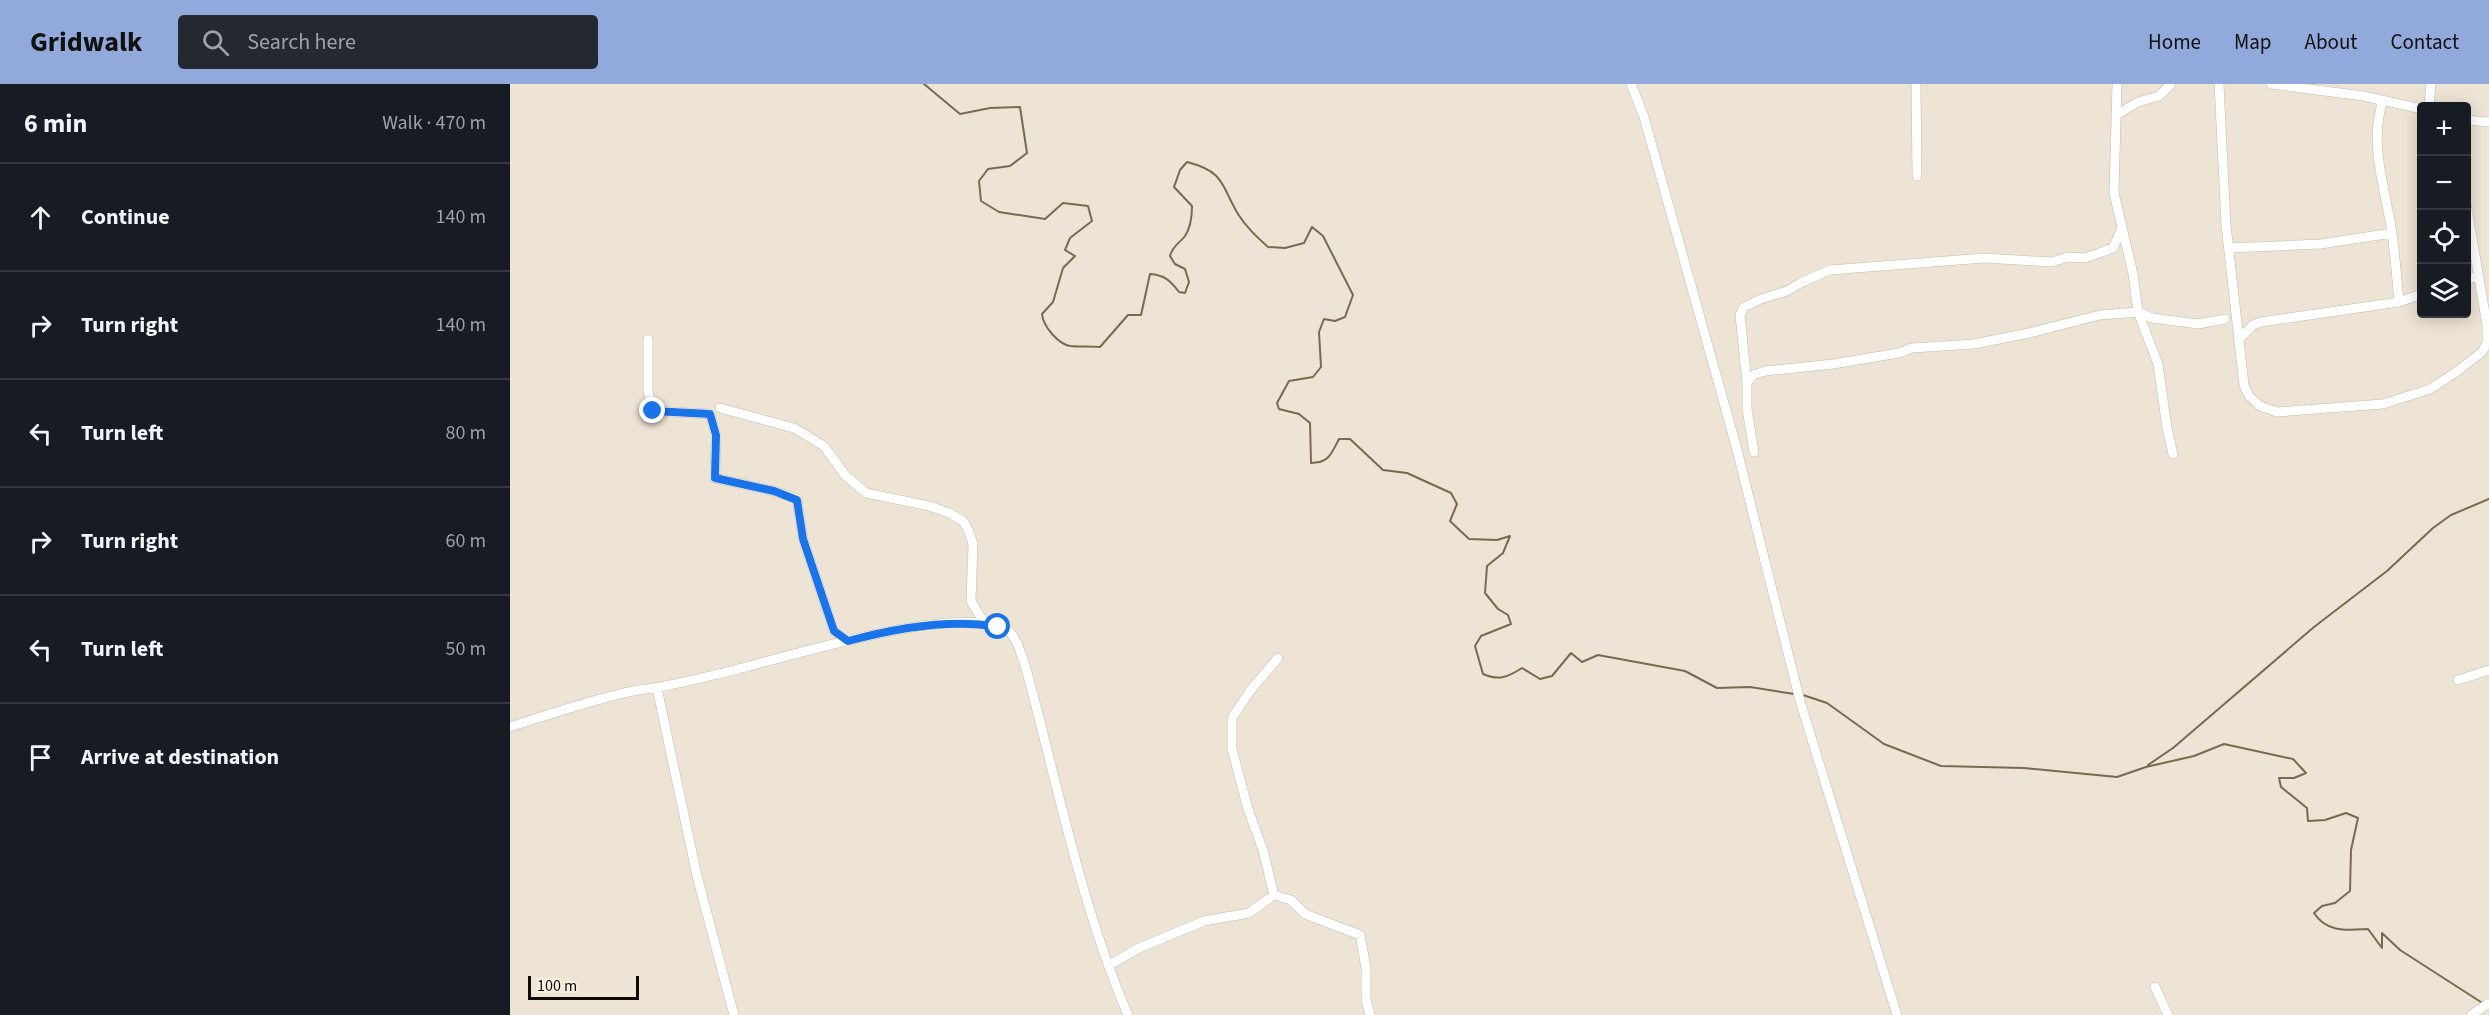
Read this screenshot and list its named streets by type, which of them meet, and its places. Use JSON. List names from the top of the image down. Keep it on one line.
{"scale_bar":"100 m","page":{"header":"Gridwalk","search":"Search here","nav":["Home","Map","About","Contact"],"heading":["6 min","Walk · 470 m"],"map_buttons":["+","−"],"list":[["Continue","140 m"],["Turn right","140 m"],["Turn left","80 m"],["Turn right","60 m"],["Turn left","50 m"],"Arrive at destination"],"scale":"100 m"}}
